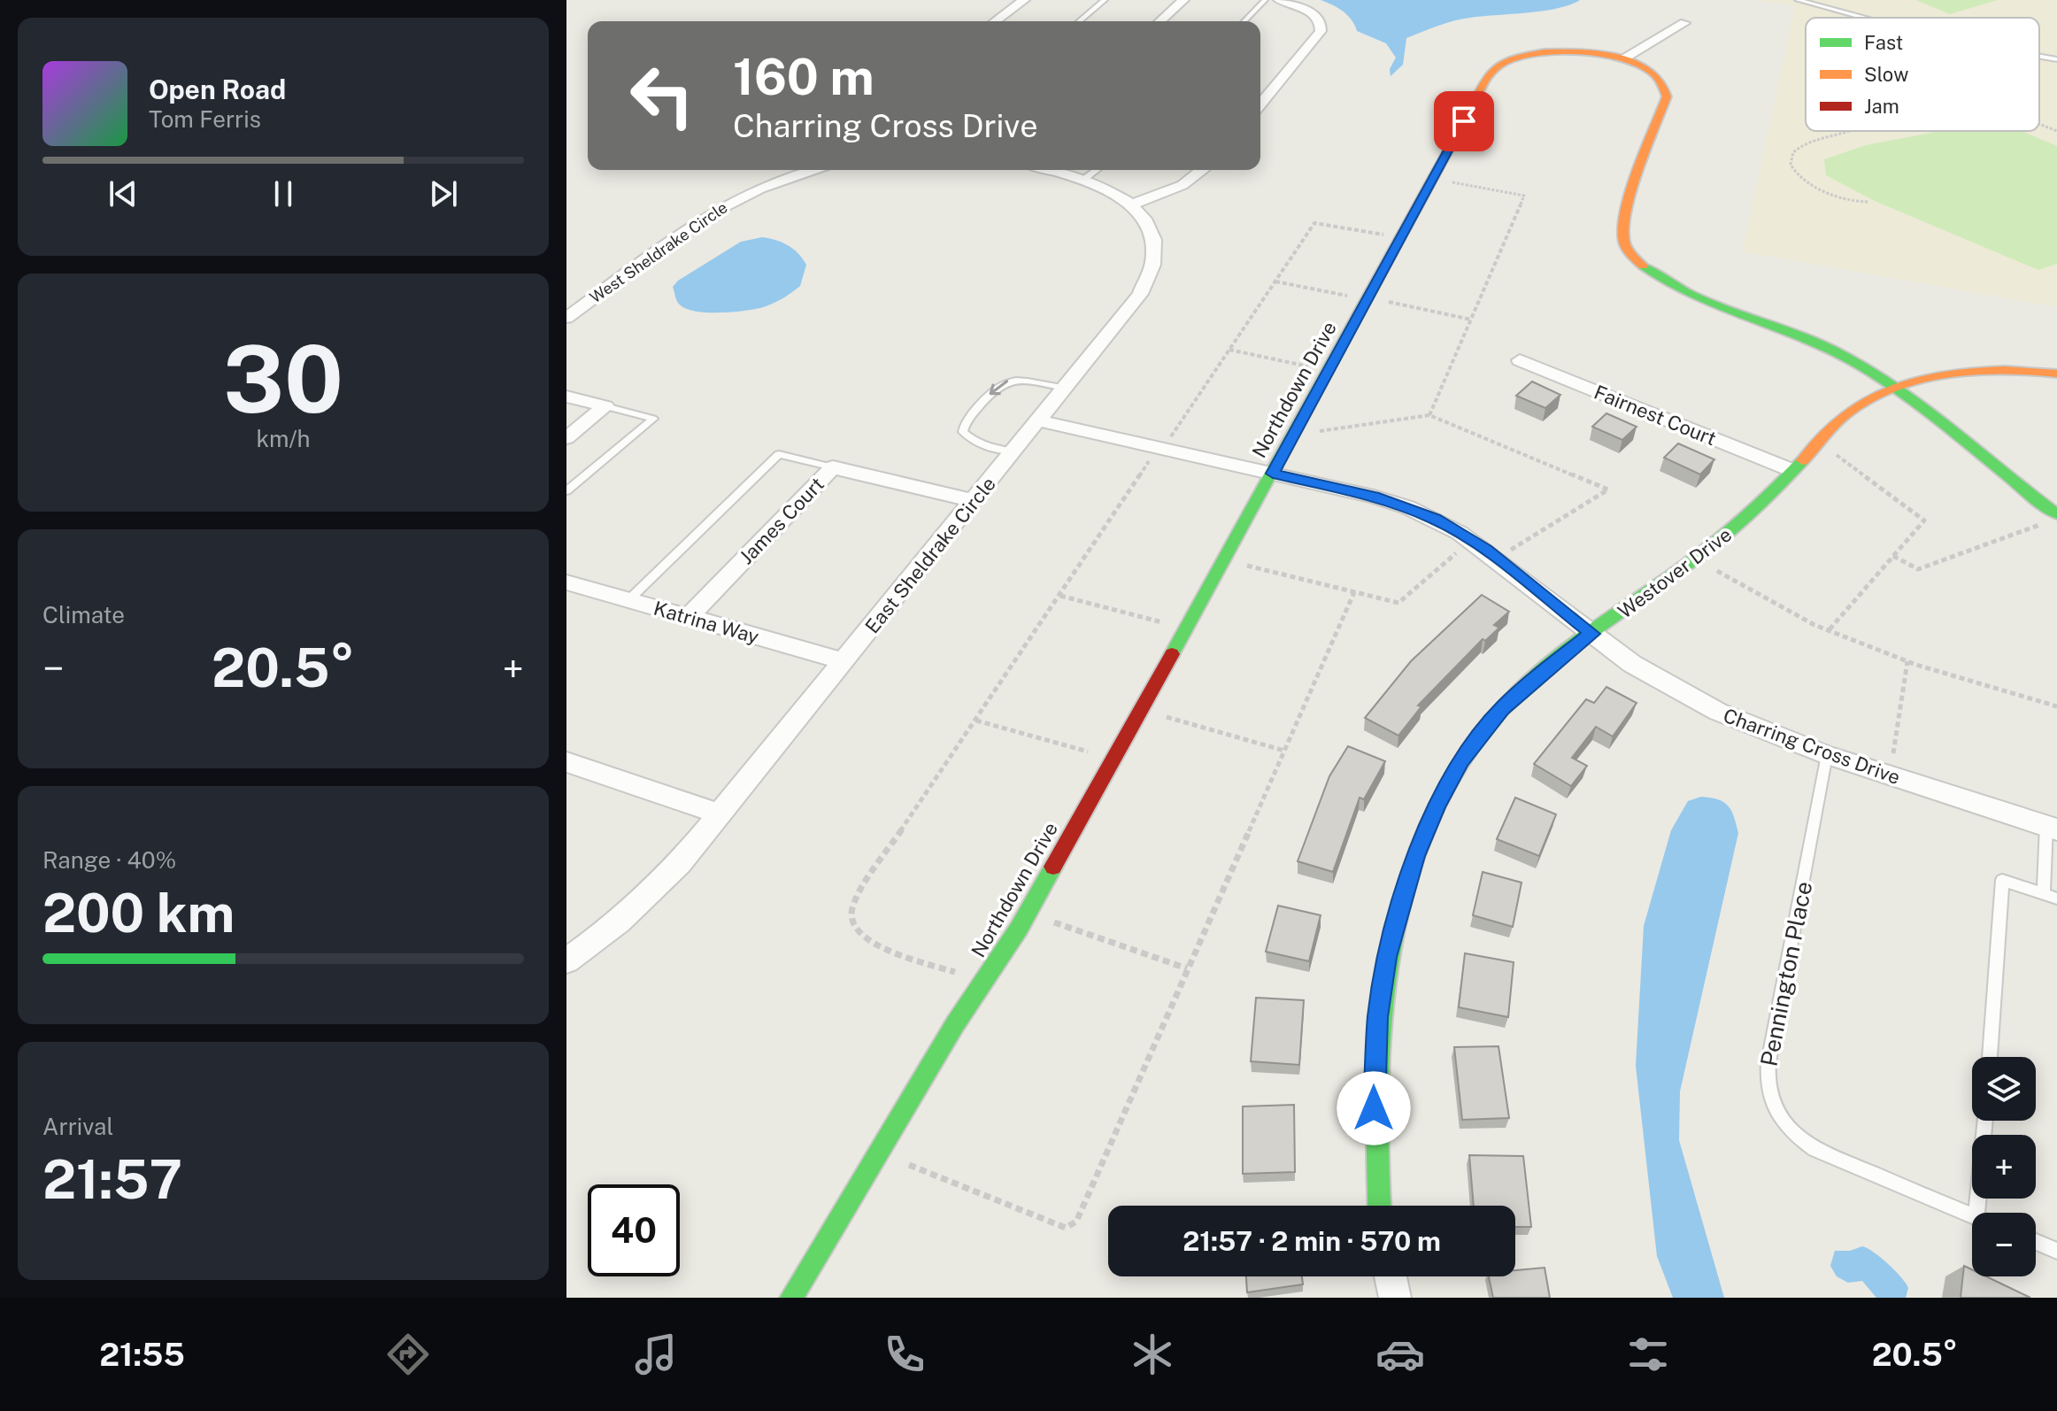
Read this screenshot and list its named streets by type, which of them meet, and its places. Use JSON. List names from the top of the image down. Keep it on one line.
{"streets":{"street":["West Sheldrake Circle","Northdown Drive","Fairnest Court","James Court","East Sheldrake Circle","Westover Drive","Katrina Way","Charring Cross Drive"],"lane":["Pennington Place"]},"crossings":[["Northdown Drive","Westover Drive"],["Northdown Drive","Charring Cross Drive"],["Fairnest Court","Westover Drive"],["James Court","East Sheldrake Circle"],["James Court","Katrina Way"],["East Sheldrake Circle","Katrina Way"],["East Sheldrake Circle","Charring Cross Drive"],["Westover Drive","Charring Cross Drive"],["Charring Cross Drive","Pennington Place"]],"legend":["Fast","Slow","Jam"],"page":{"turn":["160 m","Charring Cross Drive"],"song":["Open Road","Tom Ferris"],"tile":[["30","km/h"],"Climate",["Range · 40%","200 km"],["Arrival","21:57"]],"heat":["−","20.5°","+"],"map_buttons":["+","−"],"limit":"40","trip":"21:57 · 2 min · 570 m","tabs":["21:55","20.5°"]}}
